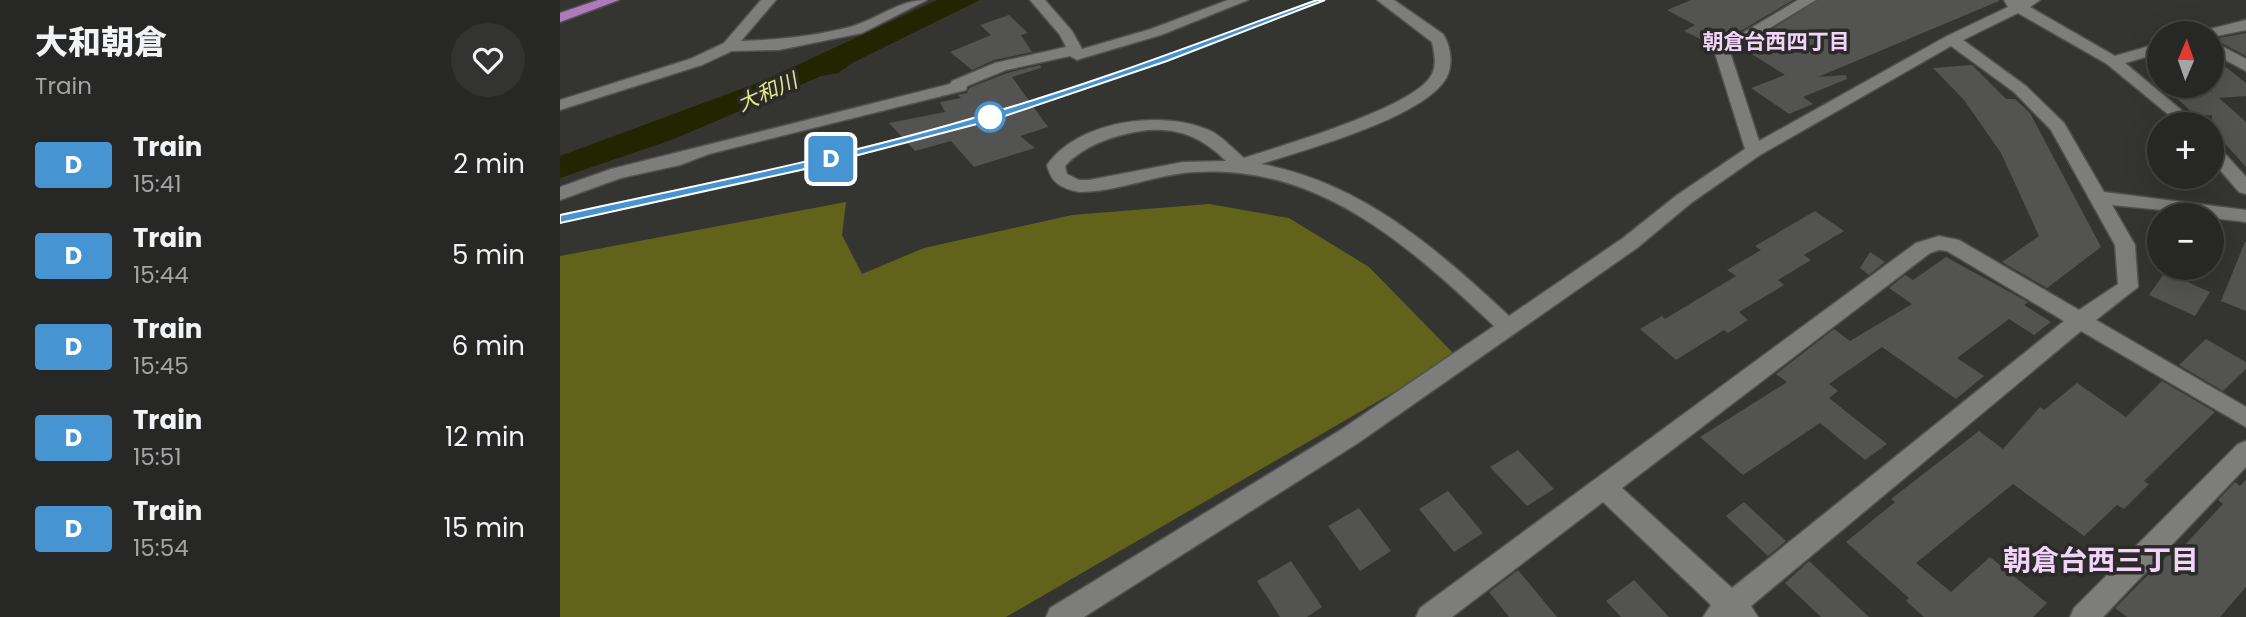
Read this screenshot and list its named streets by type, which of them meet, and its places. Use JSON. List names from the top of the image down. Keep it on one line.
{"districts":["朝倉台西四丁目","朝倉台西三丁目"],"water":["大和川"],"north":"top","page":{"heading":["大和朝倉","Train"],"on_map":"D","map_buttons":["+","−"],"list":[{"mark":"D","name":"Train","note":"15:41","value":"2 min"},{"mark":"D","name":"Train","note":"15:44","value":"5 min"},{"mark":"D","name":"Train","note":"15:45","value":"6 min"},{"mark":"D","name":"Train","note":"15:51","value":"12 min"},{"mark":"D","name":"Train","note":"15:54","value":"15 min"}]}}
